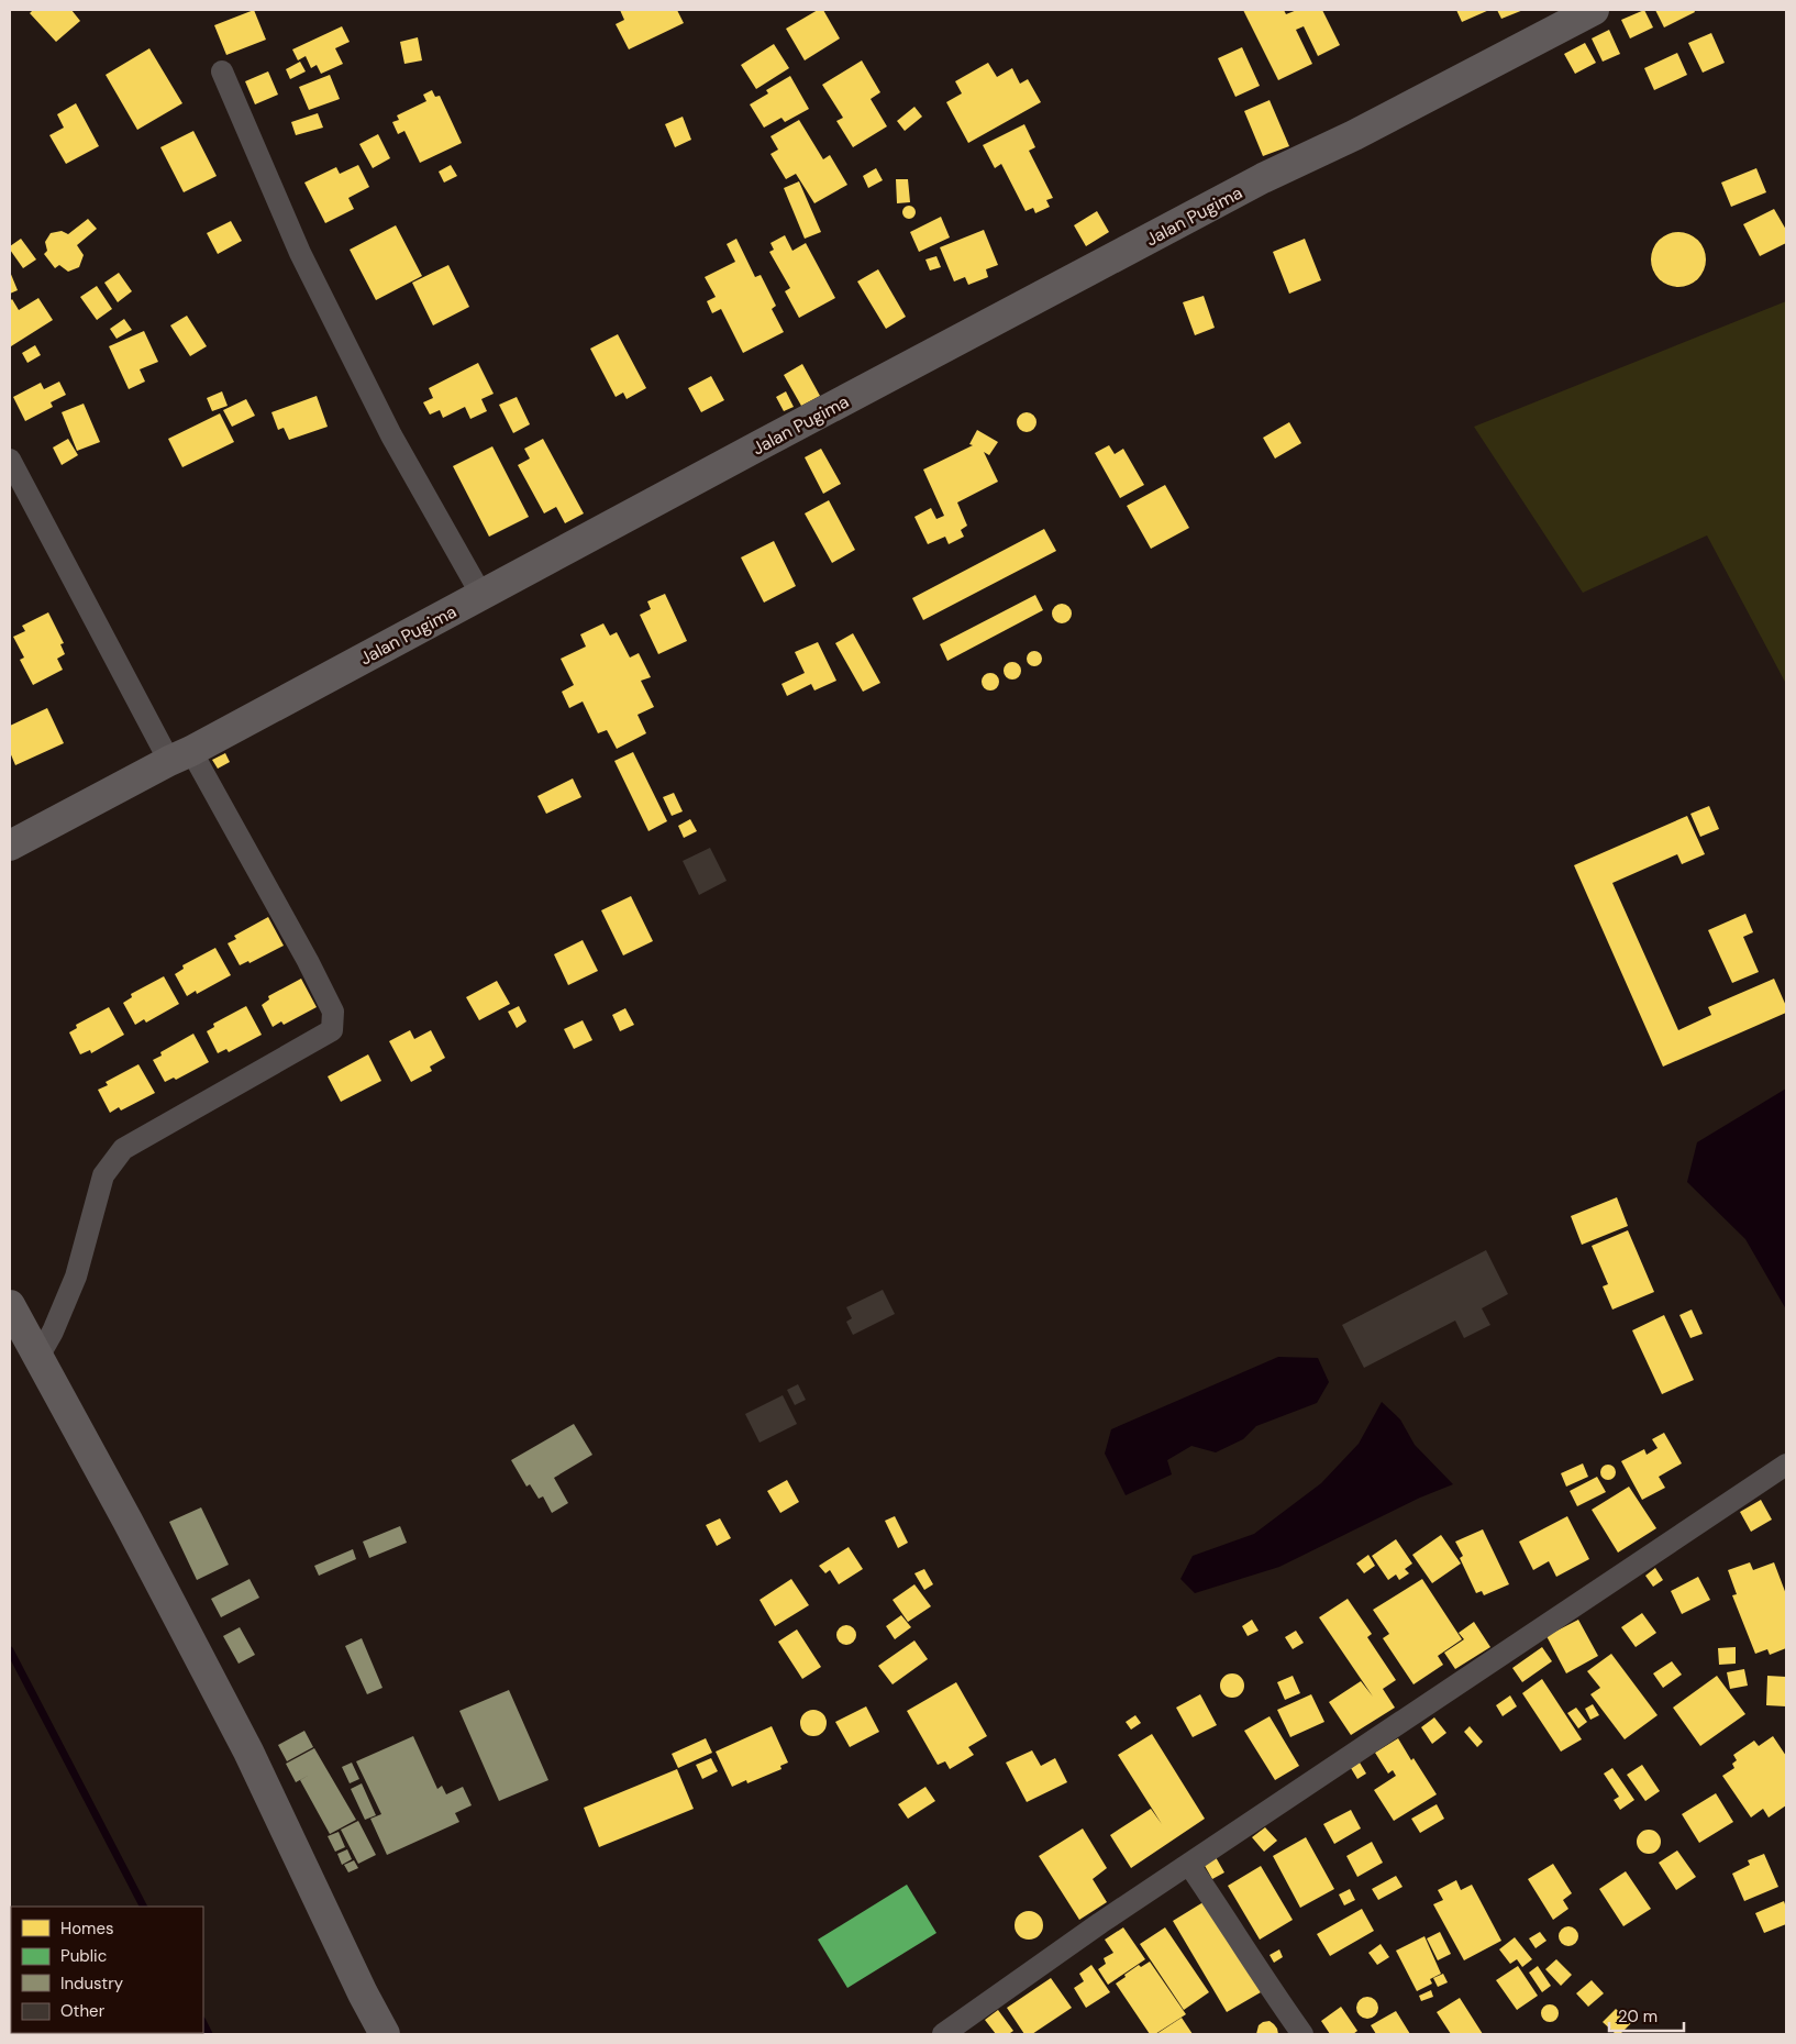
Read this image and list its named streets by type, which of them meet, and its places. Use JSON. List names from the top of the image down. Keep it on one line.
{"streets":{"street":["Jalan Pugima"]},"legend":["Homes","Public","Industry","Other"],"scale_bar":"20 m"}
